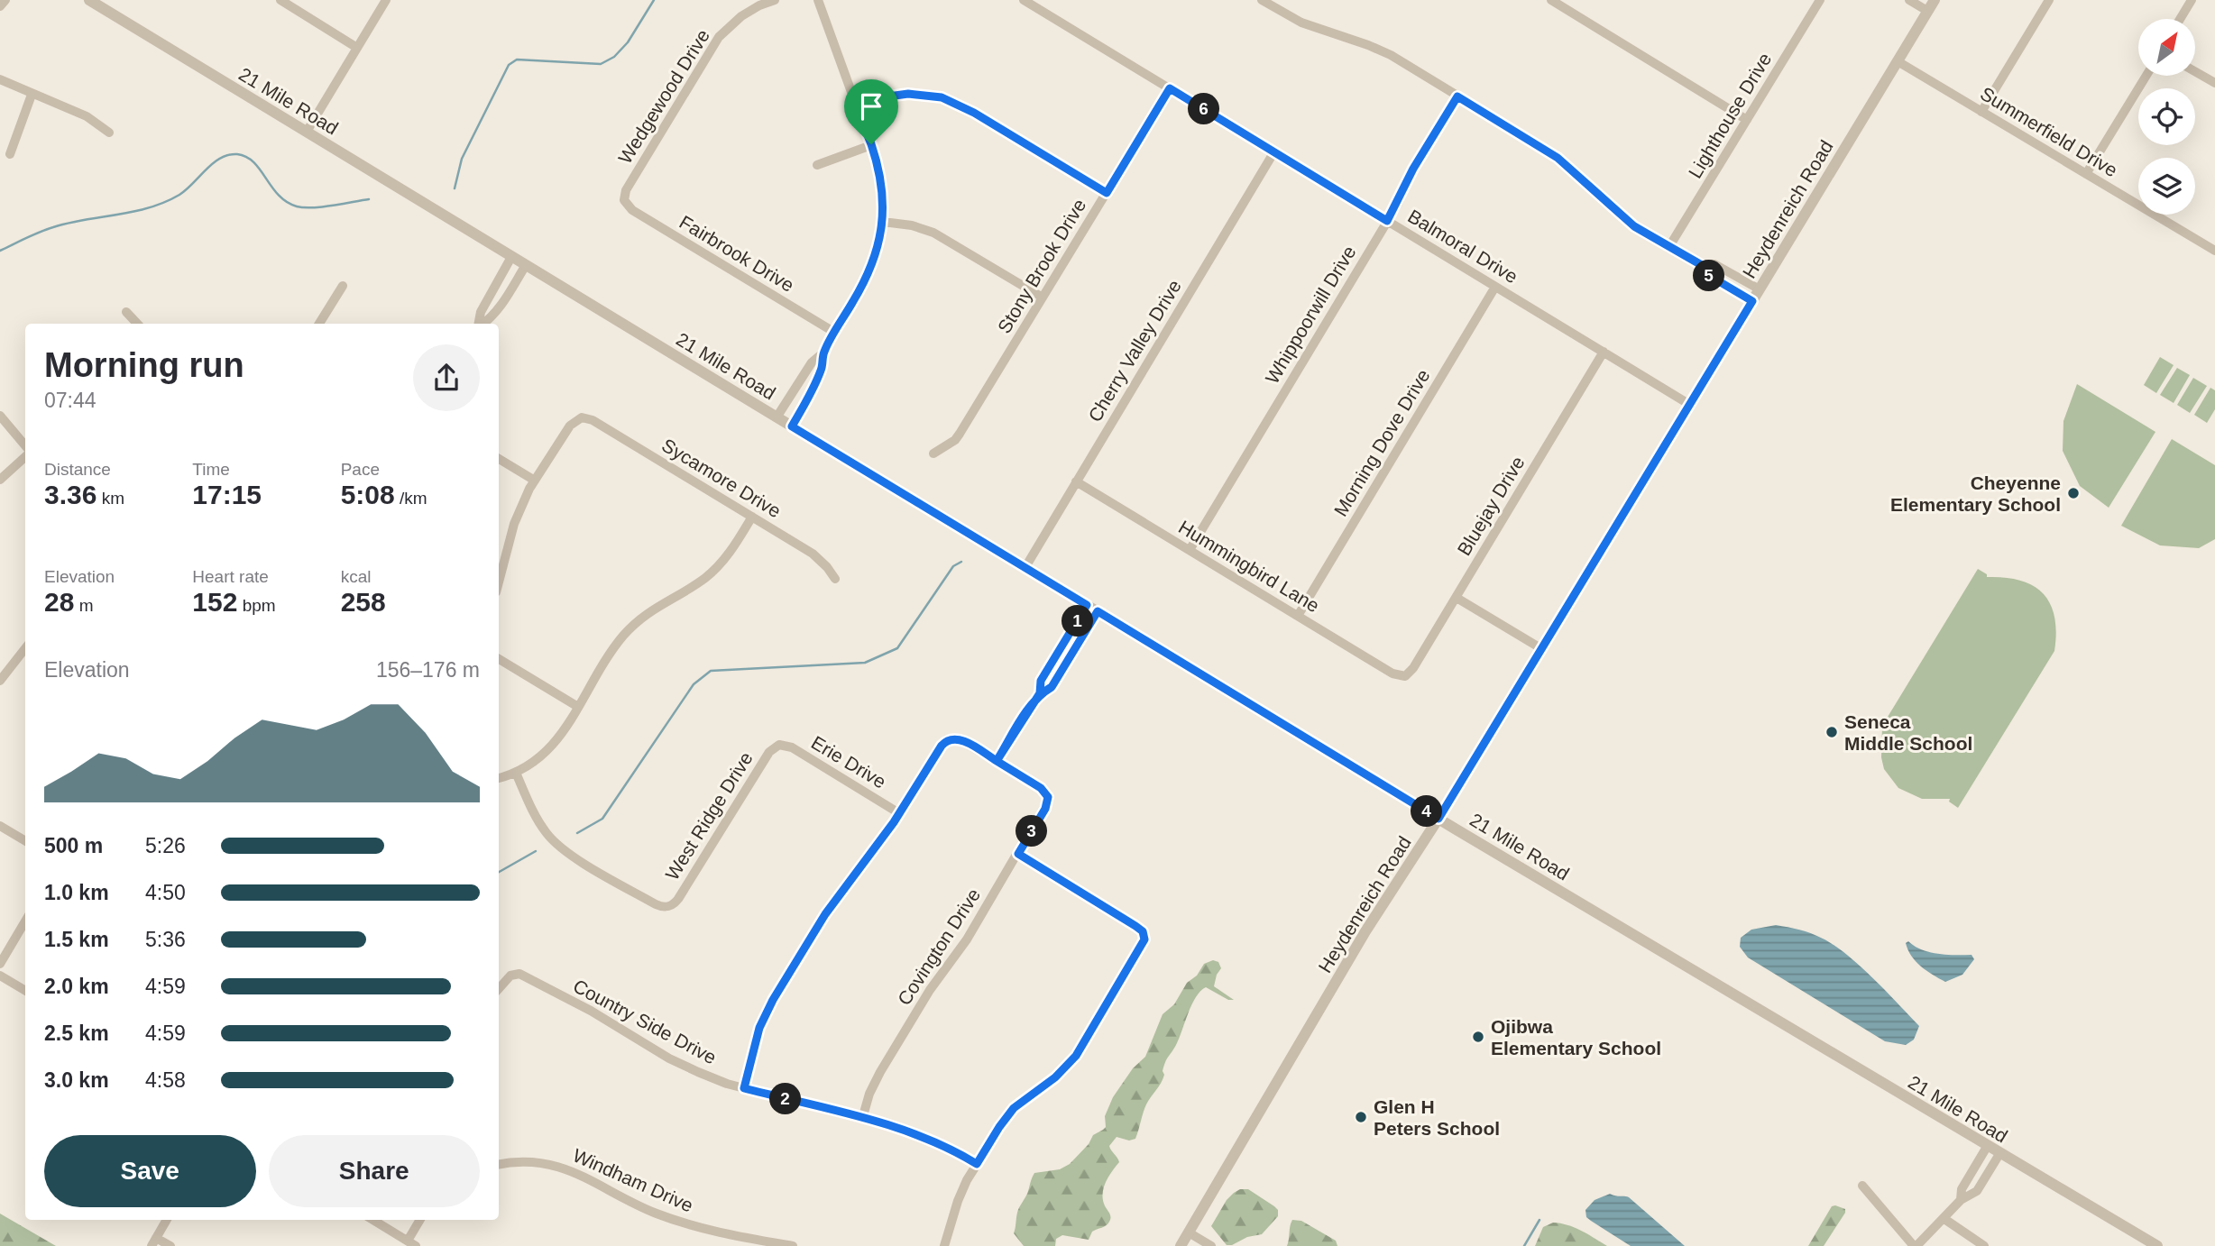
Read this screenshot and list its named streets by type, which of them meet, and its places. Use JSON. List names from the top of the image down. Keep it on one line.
{"streets":{"street":["Wedgewood Drive","21 Mile Road","Lighthouse Drive","Summerfield Drive","Heydenreich Road","Balmoral Drive","Fairbrook Drive","Stony Brook Drive","Whippoorwill Drive","Cherry Valley Drive","Morning Dove Drive","Sycamore Drive","Bluejay Drive","Hummingbird Lane","Erie Drive","West Ridge Drive","Covington Drive","Country Side Drive","Windham Drive"]},"crossings":[["Wedgewood Drive","Fairbrook Drive"],["21 Mile Road","Heydenreich Road"],["21 Mile Road","Cherry Valley Drive"],["Summerfield Drive","Heydenreich Road"],["Heydenreich Road","Balmoral Drive"],["Balmoral Drive","Stony Brook Drive"],["Balmoral Drive","Whippoorwill Drive"],["Balmoral Drive","Cherry Valley Drive"],["Balmoral Drive","Morning Dove Drive"],["Balmoral Drive","Bluejay Drive"],["Whippoorwill Drive","Hummingbird Lane"],["Cherry Valley Drive","Hummingbird Lane"],["Morning Dove Drive","Hummingbird Lane"],["Bluejay Drive","Hummingbird Lane"],["Erie Drive","West Ridge Drive"],["Covington Drive","Country Side Drive"]],"places":["Cheyenne Elementary School","Seneca Middle School","Ojibwa Elementary School","Glen H Peters School"],"north":"top right","page":{"pins":["6","5","1","4","3","2"],"heading":["Morning run","07:44"],"stats":[["Distance","3.36 km"],["Time","17:15"],["Pace","5:08 /km"],["Elevation","28 m"],["Heart rate","152 bpm"],["kcal","258"]],"chart":["Elevation","156–176 m"],"list":[{"name":"500 m","note":"5:26"},{"name":"1.0 km","note":"4:50"},{"name":"1.5 km","note":"5:36"},{"name":"2.0 km","note":"4:59"},{"name":"2.5 km","note":"4:59"},{"name":"3.0 km","note":"4:58"}],"buttons":["Save","Share"]}}
